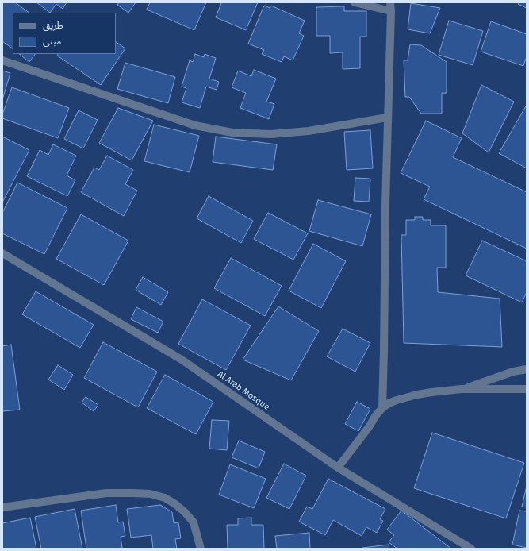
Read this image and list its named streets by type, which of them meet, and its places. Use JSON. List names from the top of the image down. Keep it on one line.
{"streets":{"street":["Al Arab Mosque"]},"legend":["طريق","مبنى"]}
